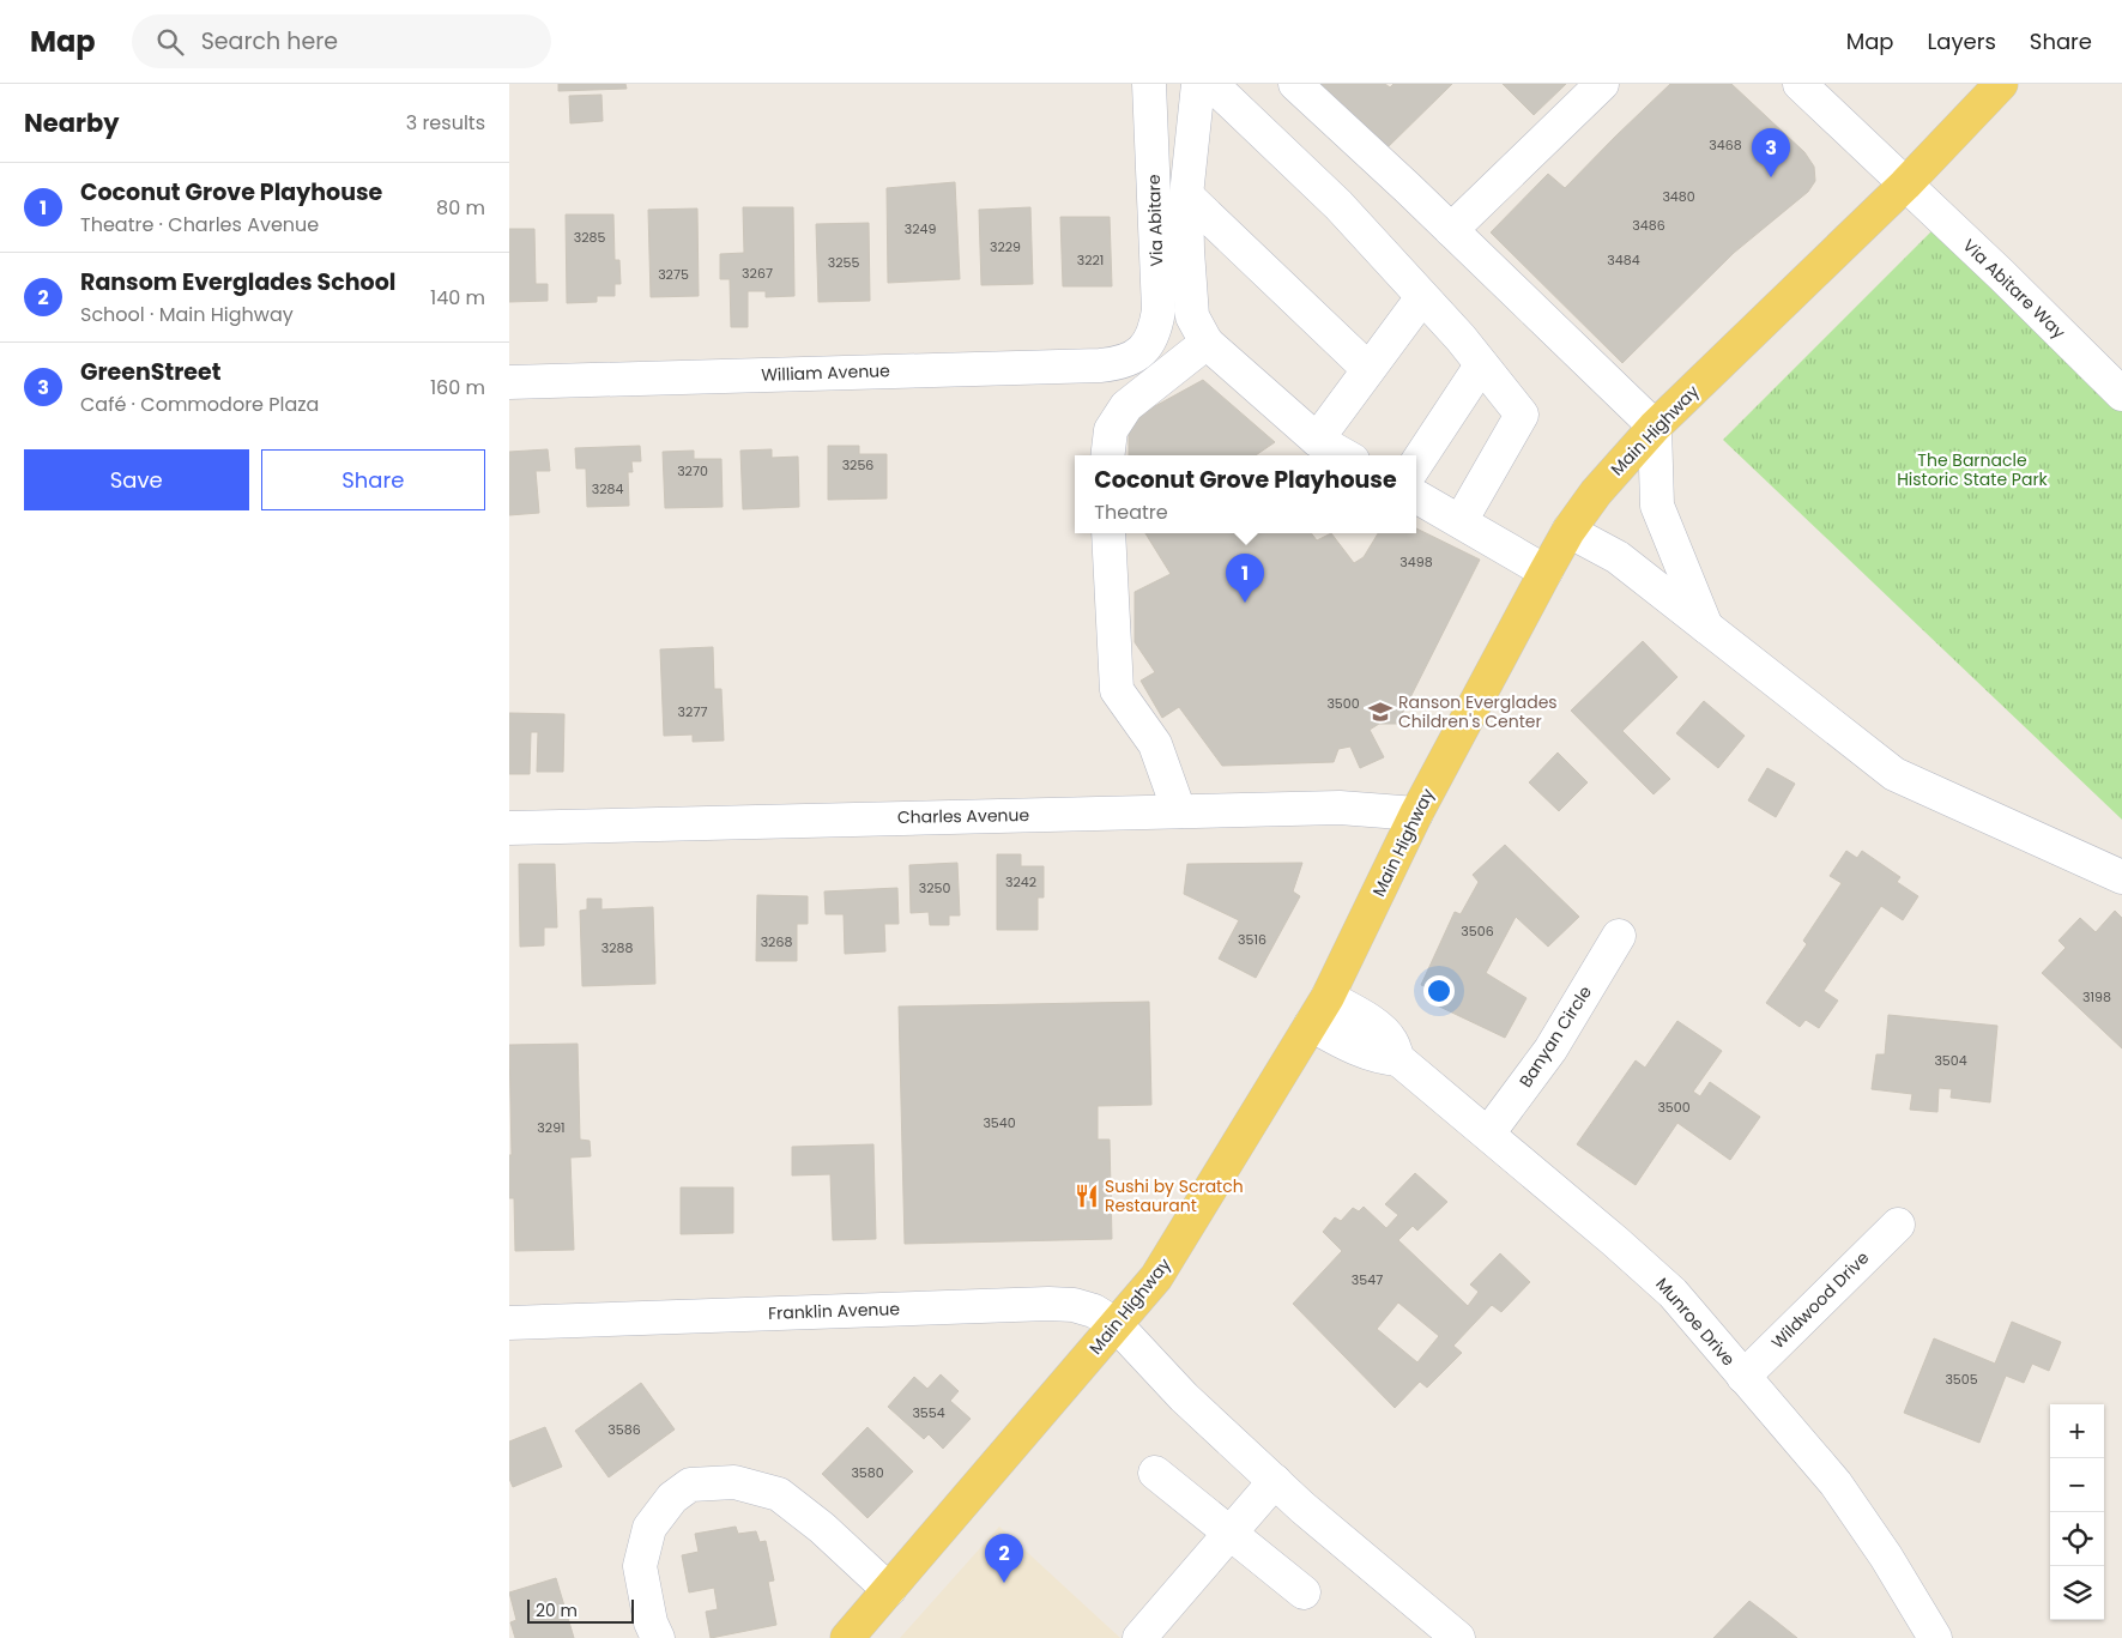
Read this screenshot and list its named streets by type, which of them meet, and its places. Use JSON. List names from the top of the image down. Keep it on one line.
{"streets":{"main road":["Main Highway"],"street":["Via Abitare","Via Abitare Way","William Avenue","Charles Avenue","Banyan Circle","Wildwood Drive","Franklin Avenue","Munroe Drive"]},"crossings":[["Via Abitare","William Avenue"],["Via Abitare Way","Main Highway"],["Main Highway","Charles Avenue"],["Main Highway","Franklin Avenue"],["Main Highway","Munroe Drive"],["Banyan Circle","Munroe Drive"],["Wildwood Drive","Munroe Drive"]],"parks":["The Barnacle Historic State Park"],"places":{"school or university":["Ranson Everglades Children's Center"],"restaurant":["Sushi by Scratch Restaurant"]},"house_numbers":["3468","3480","3486","3249","3285","3229","3221","3484","3255","3267","3275","3256","3270","3284","3498","3500","3277","3242","3250","3506","3516","3268","3288","3198","3504","3500","3540","3291","3547","3505","3554","3586","3580"],"scale_bar":"20 m","page":{"header":"Map","search":"Search here","nav":["Map","Layers","Share"],"heading":["Nearby","3 results"],"pins":["3","1","2"],"list":[{"mark":"1","name":"Coconut Grove Playhouse","note":"Theatre · Charles Avenue","value":"80 m"},{"mark":"2","name":"Ransom Everglades School","note":"School · Main Highway","value":"140 m"},{"mark":"3","name":"GreenStreet","note":"Café · Commodore Plaza","value":"160 m"}],"buttons":["Save","Share"],"popup":["Coconut Grove Playhouse","Theatre"],"map_buttons":["+","−"],"scale":"20 m"}}
